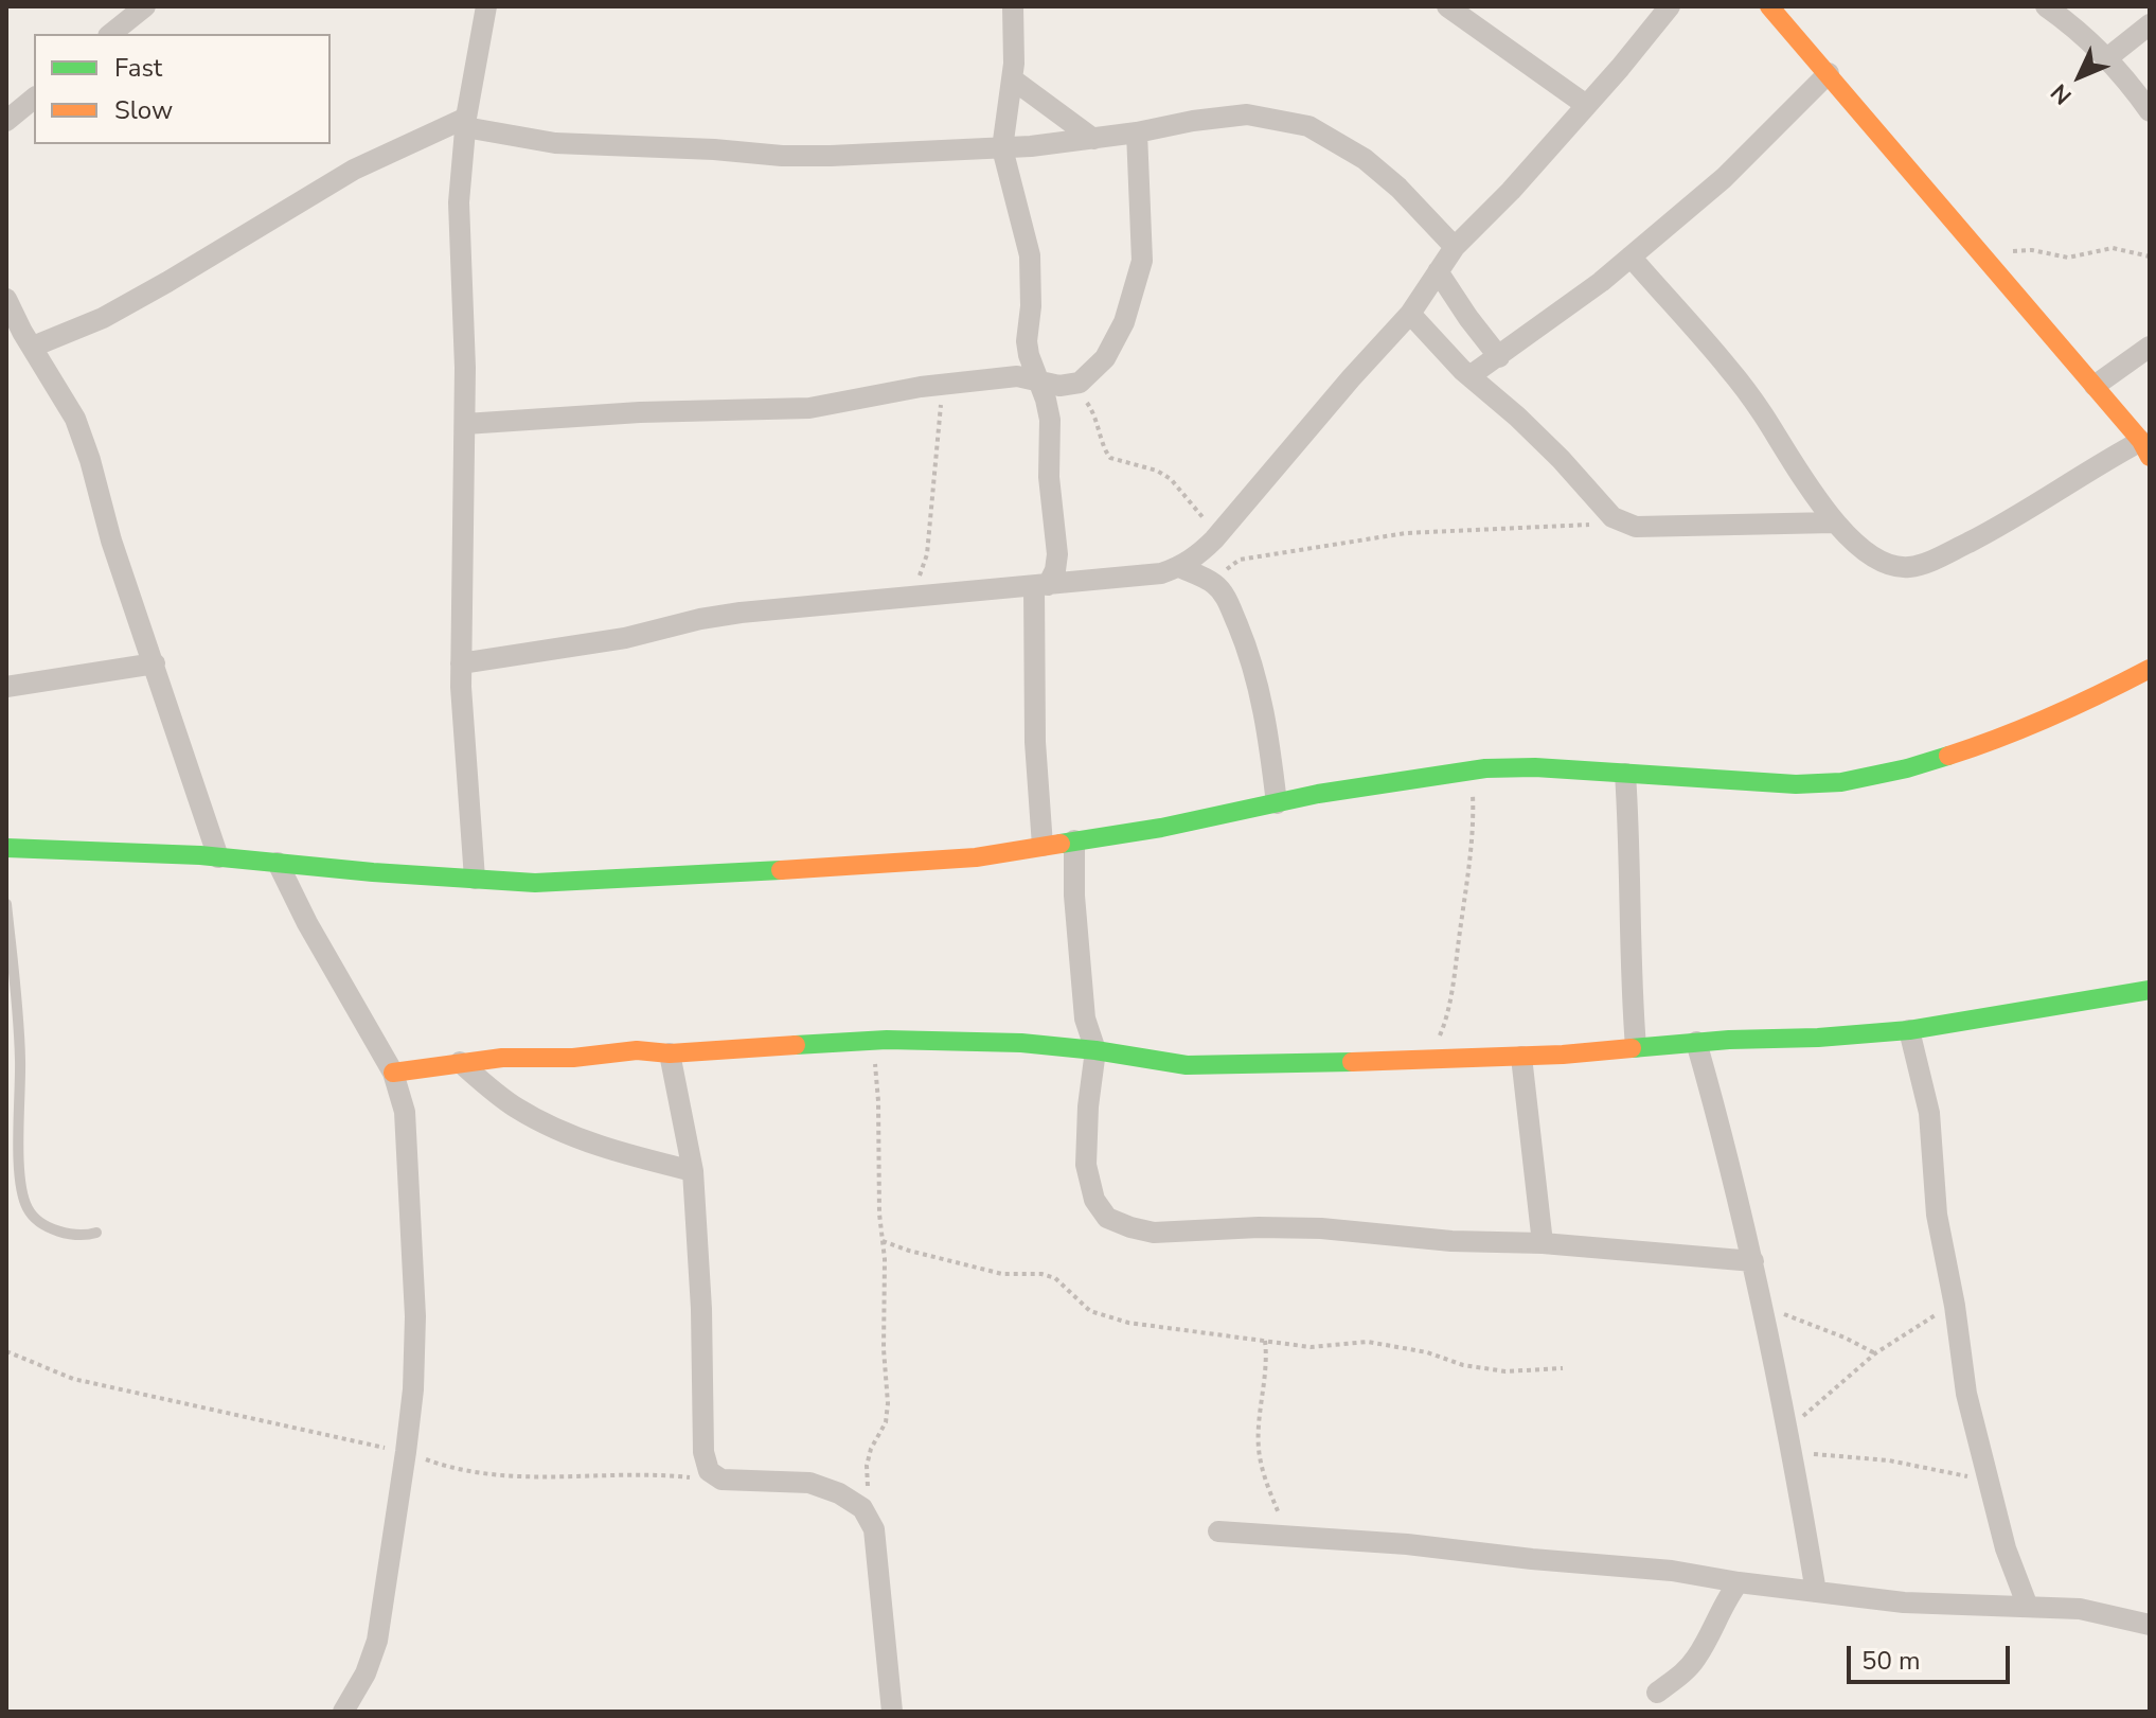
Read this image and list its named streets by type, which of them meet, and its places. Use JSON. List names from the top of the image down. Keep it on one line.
{"legend":["Fast","Slow"],"scale_bar":"50 m","north":"bottom left"}
